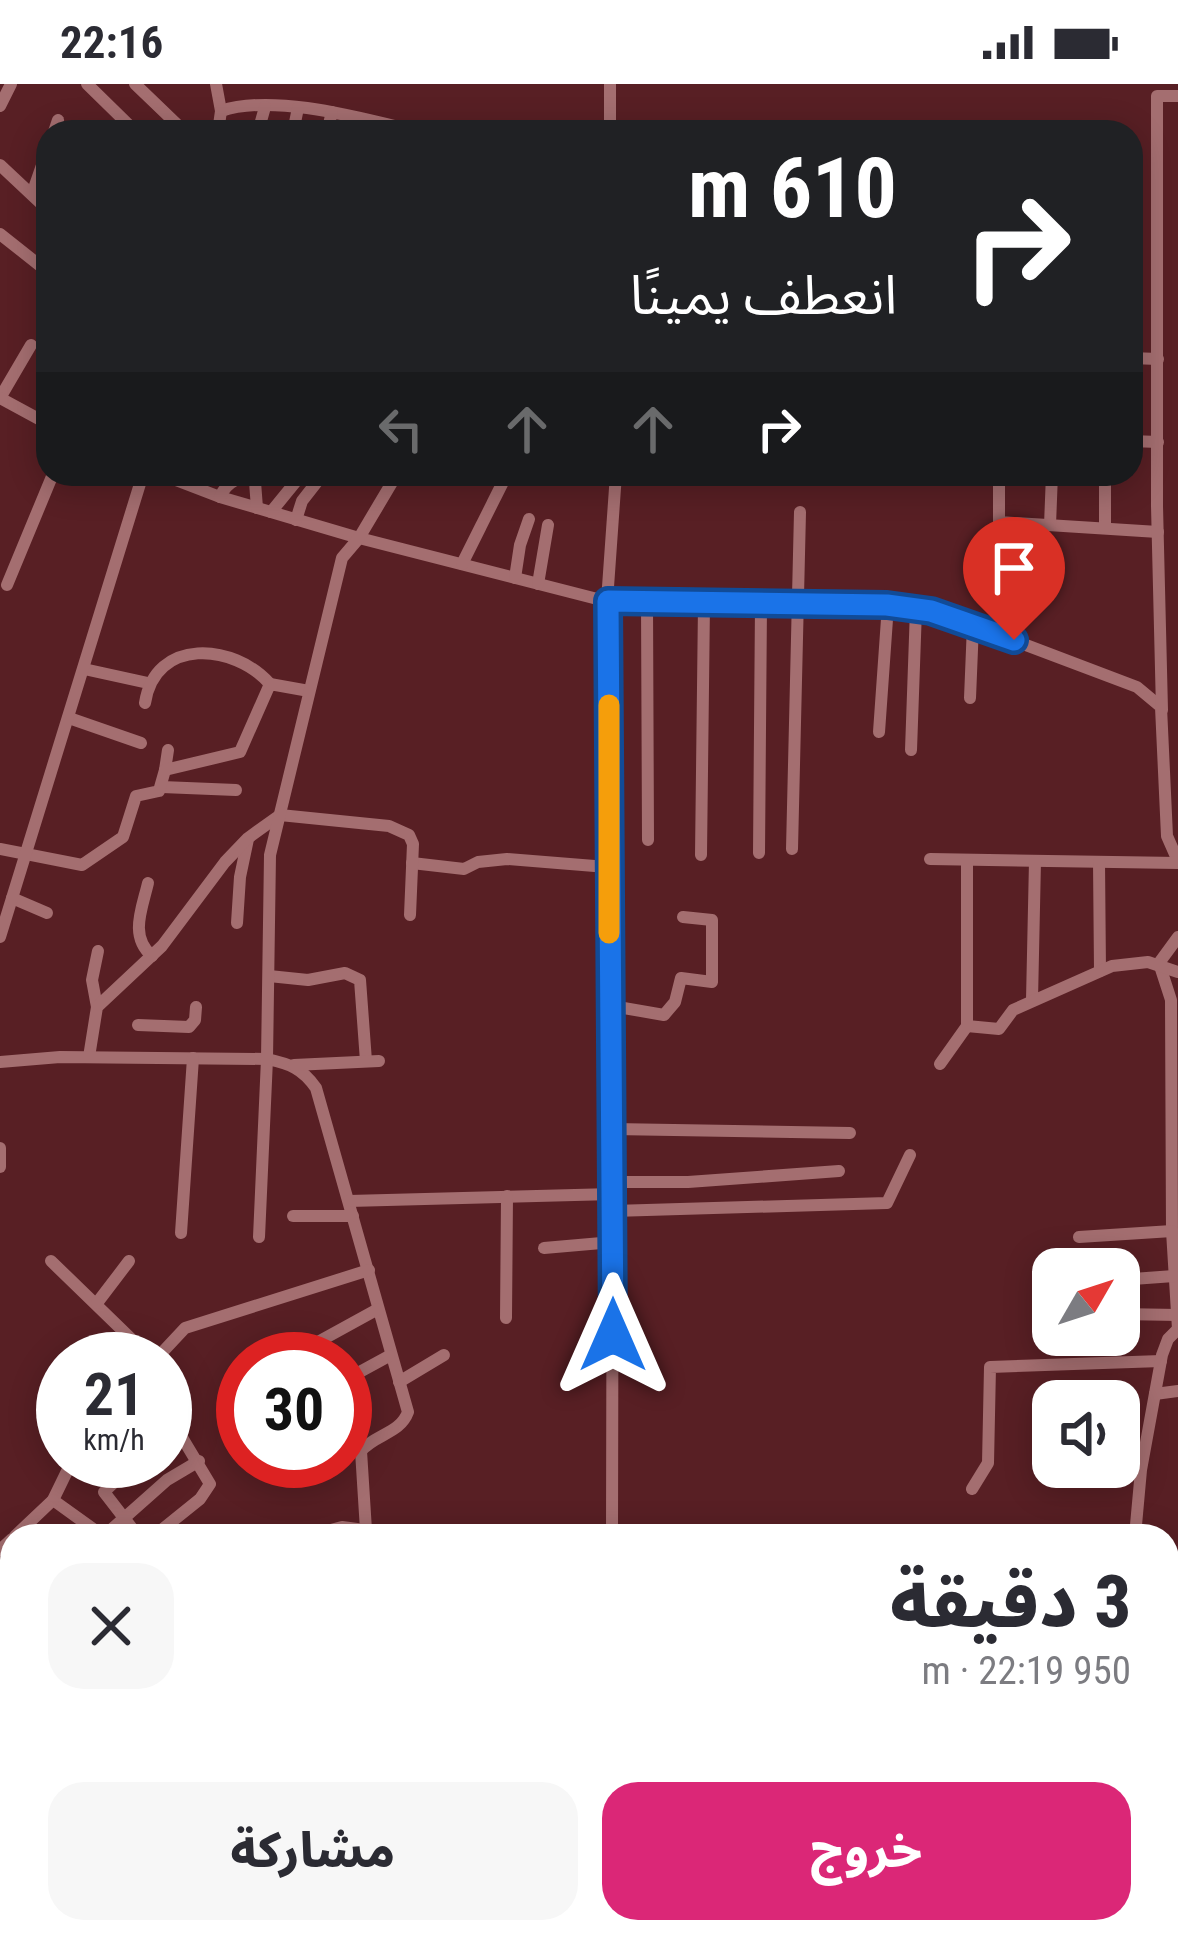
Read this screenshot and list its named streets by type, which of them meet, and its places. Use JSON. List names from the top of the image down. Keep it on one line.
{"north":"top right","page":{"status":"22:16","turn":["610 m","انعطف يمينًا"],"speed":"21 km/h","limit":"30","heading":["3 دقيقة","950 m · 22:19"],"buttons":["خروج","مشاركة"]}}
